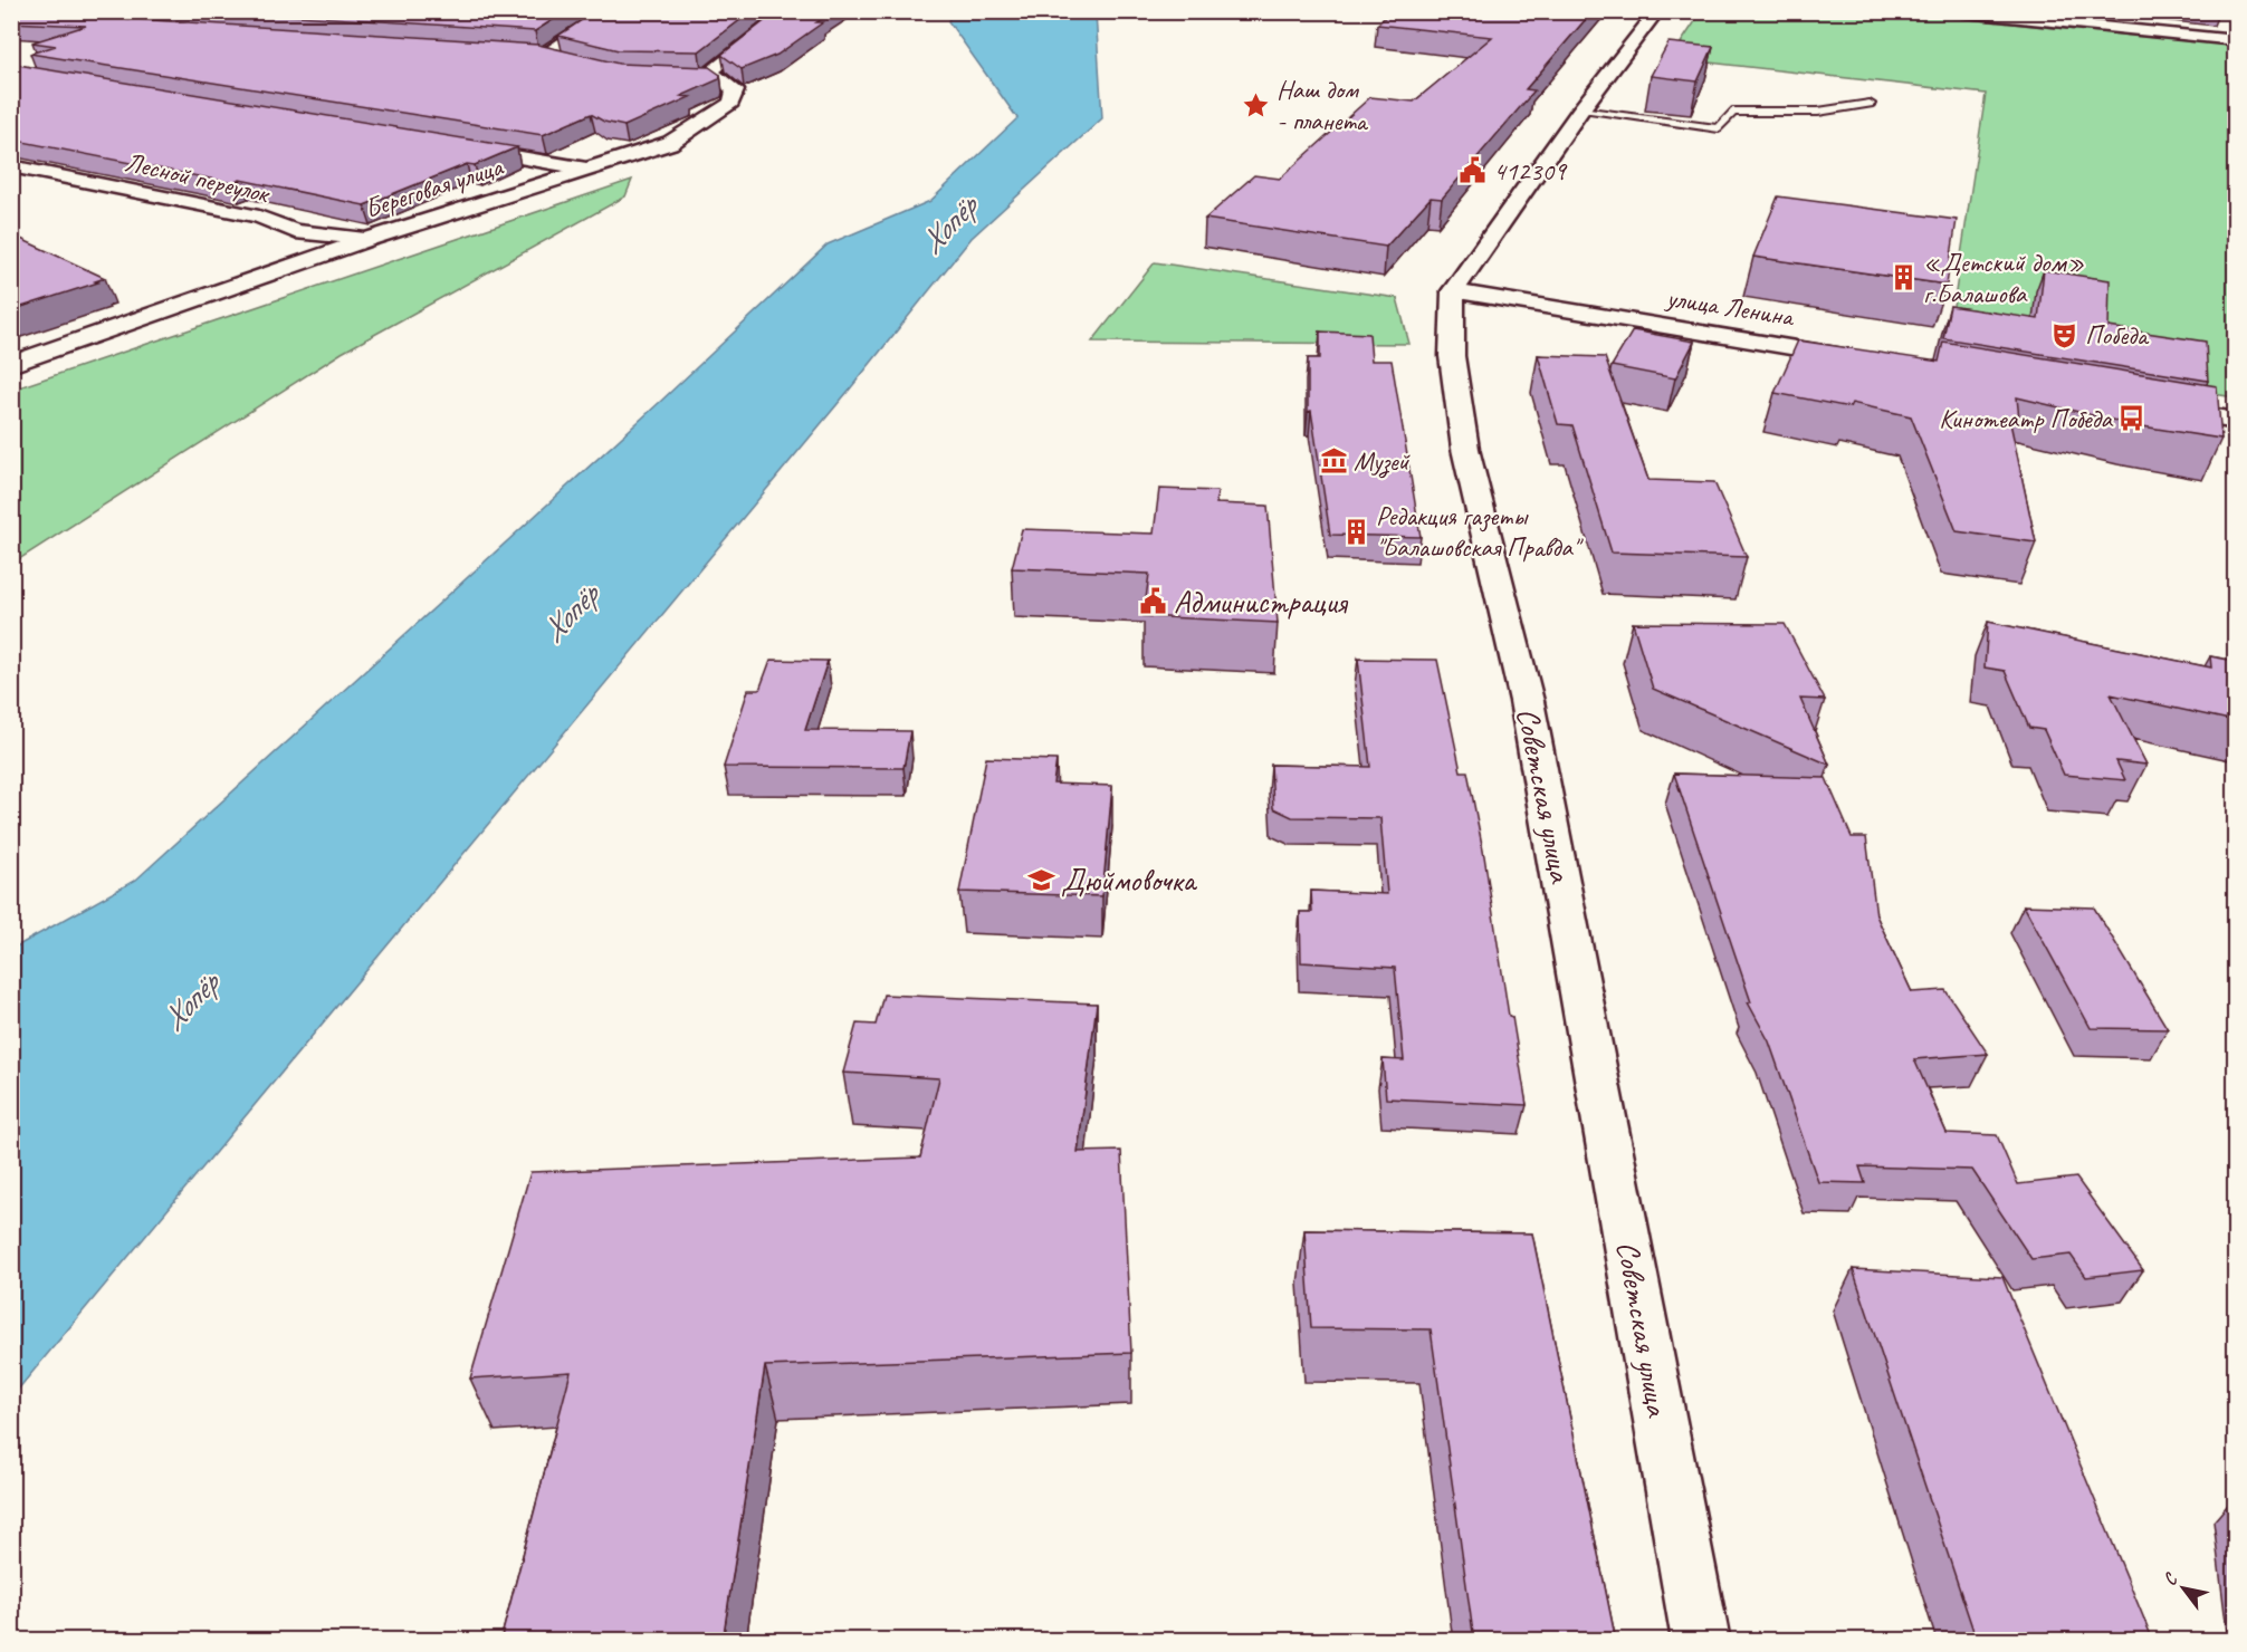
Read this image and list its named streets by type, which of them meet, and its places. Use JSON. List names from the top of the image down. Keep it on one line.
{"streets":{"street":["Лесной переулок","Береговая улица","улица Ленина","Советская улица"]},"crossings":[["Лесной переулок","Береговая улица"],["улица Ленина","Советская улица"]],"water":["Хопёр"],"places":{"place":["Наш дом - планета"],"public building":["412309","Администрация"],"building":["«Детский дом» г.Балашова","Редакция газеты \"Балашовская Правда\""],"theatre":["Победа"],"bus stop":["Кинотеатр Победа"],"museum":["Музей"],"school or university":["Дюймовочка"]},"north":"top left"}
